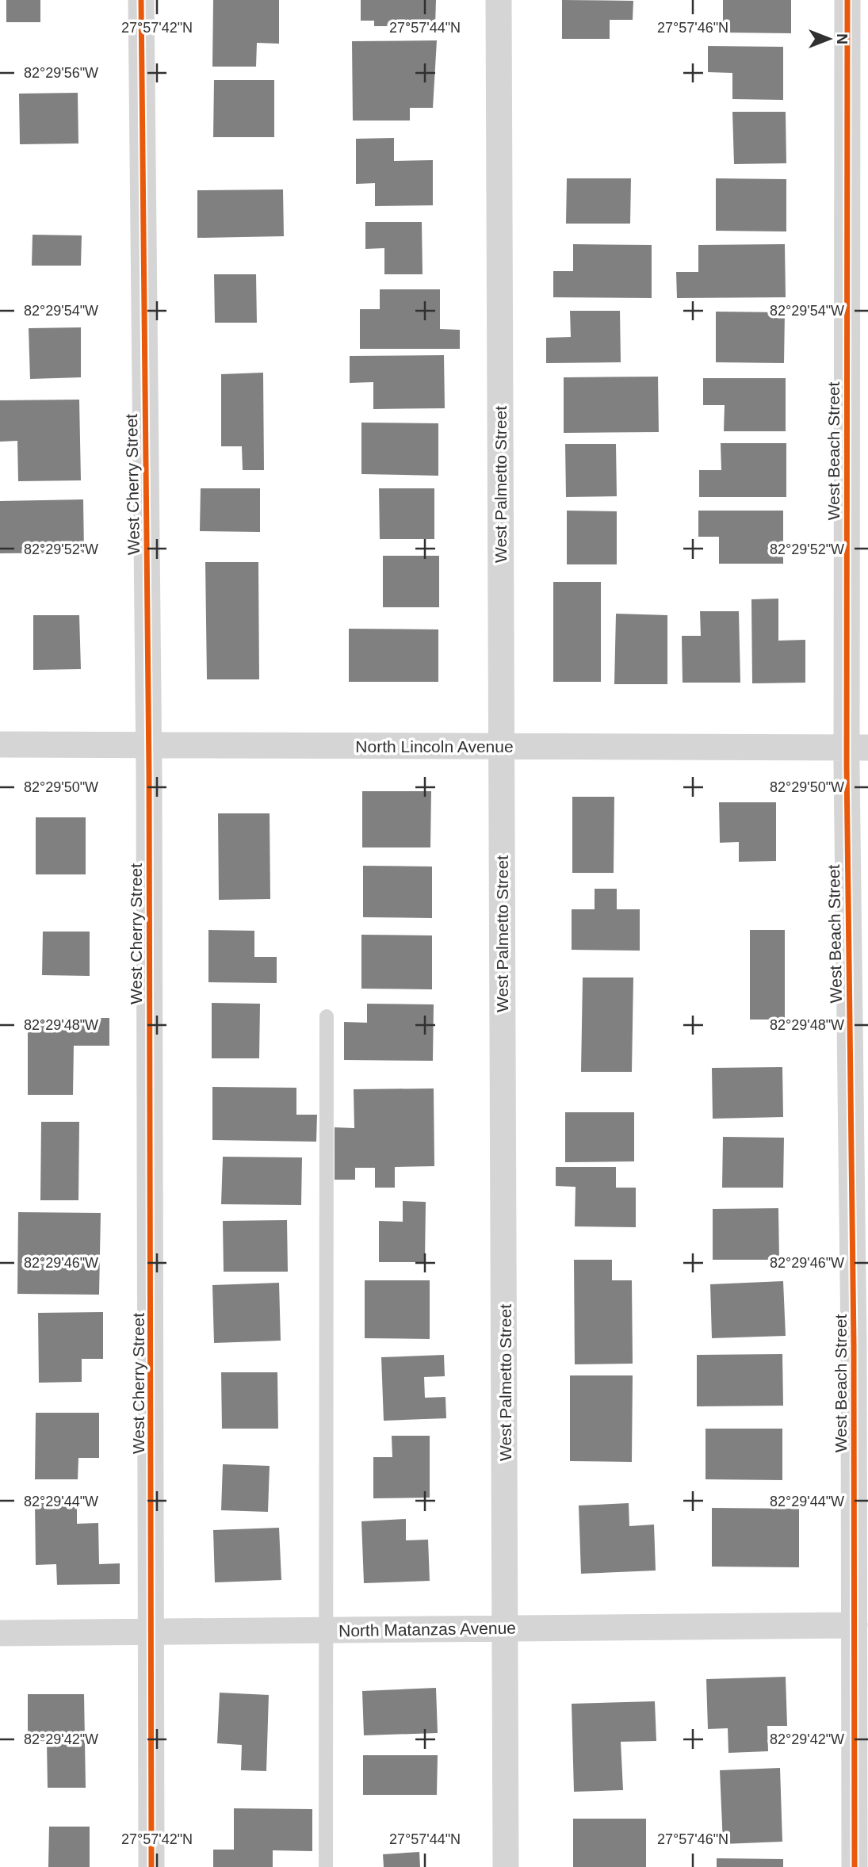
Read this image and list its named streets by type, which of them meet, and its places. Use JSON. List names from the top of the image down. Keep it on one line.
{"streets":{"street":["West Beach Street","West Cherry Street","West Palmetto Street","North Lincoln Avenue","North Matanzas Avenue"]},"crossings":[["West Beach Street","North Lincoln Avenue"],["West Beach Street","North Matanzas Avenue"],["West Cherry Street","North Lincoln Avenue"],["West Cherry Street","North Matanzas Avenue"],["West Palmetto Street","North Lincoln Avenue"],["West Palmetto Street","North Matanzas Avenue"]],"north":"right","coordinates":["27°57'42\"N","27°57'44\"N","27°57'46\"N","82°29'56\"W","82°29'54\"W","82°29'52\"W","82°29'50\"W","82°29'48\"W","82°29'46\"W","82°29'44\"W","82°29'42\"W"]}
